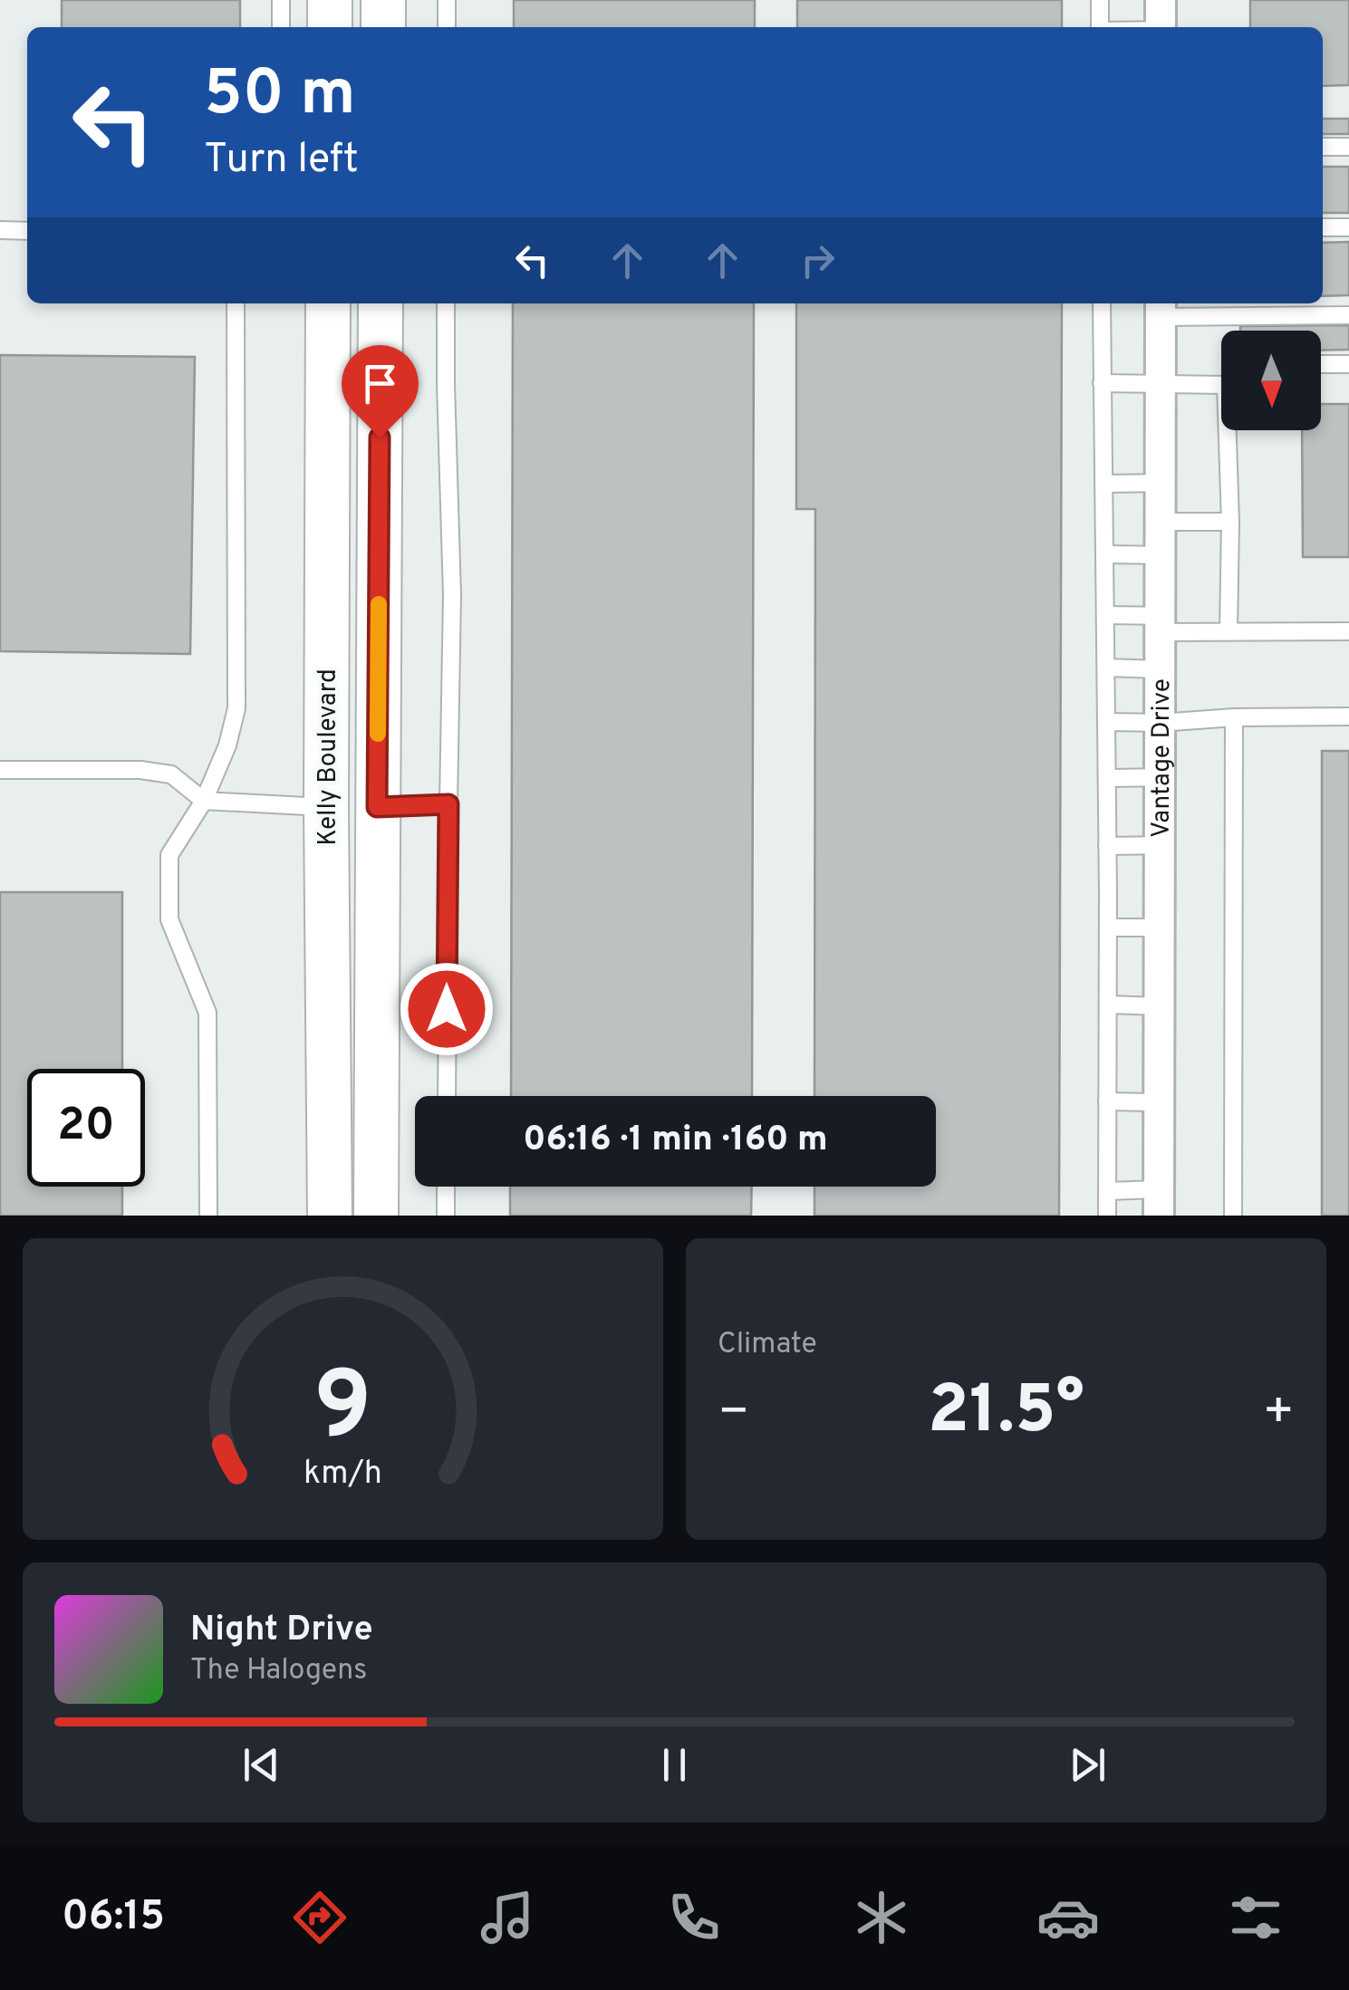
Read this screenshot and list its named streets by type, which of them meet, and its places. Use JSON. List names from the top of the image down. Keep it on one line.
{"streets":{"street":["Kelly Boulevard","Vantage Drive"]},"north":"bottom","page":{"turn":["50 m","Turn left"],"limit":"20","trip":"06:16 · 1 min · 160 m","tile":"Climate","heat":["−","21.5°","+"],"song":["Night Drive","The Halogens"],"tabs":"06:15","gauge":["9","km/h"]}}
